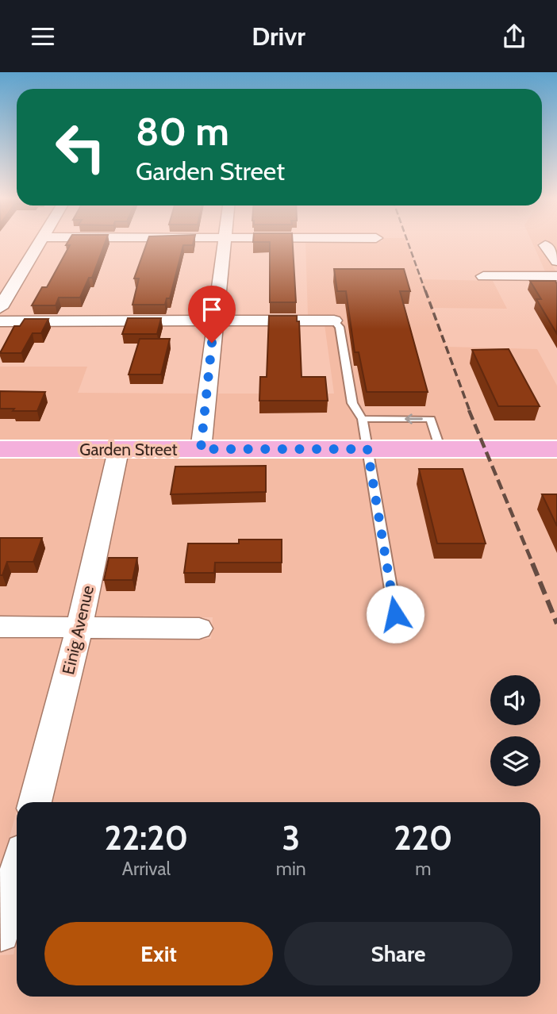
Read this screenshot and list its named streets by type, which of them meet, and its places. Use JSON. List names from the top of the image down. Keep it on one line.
{"streets":{"main road":["Garden Street"],"street":["Einig Avenue"]},"crossings":[["Garden Street","Einig Avenue"]],"page":{"header":"Drivr","turn":["80 m","Garden Street"],"eta":["22:20","Arrival","3","min","220","m"],"buttons":["Exit","Share"]}}
